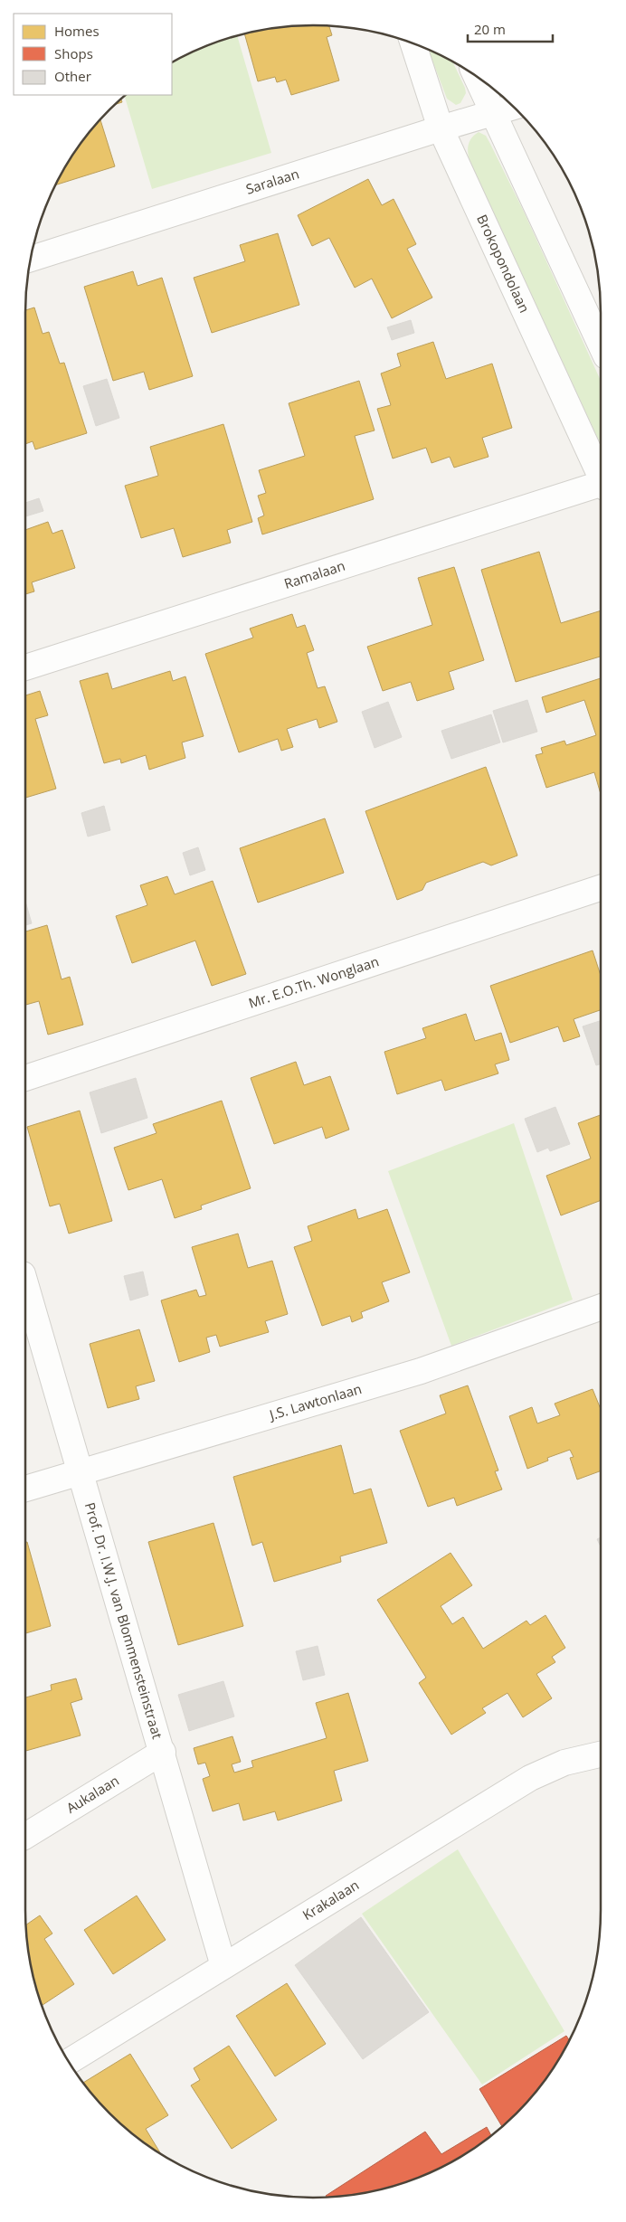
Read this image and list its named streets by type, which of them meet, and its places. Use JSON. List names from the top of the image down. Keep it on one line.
{"streets":{"street":["Saralaan","Brokopondolaan","Ramalaan","Mr. E.O.Th. Wonglaan","J.S. Lawtonlaan","Prof. Dr. I.W.J. van Blommensteinstraat","Aukalaan","Krakalaan"]},"crossings":[["Saralaan","Brokopondolaan"],["J.S. Lawtonlaan","Prof. Dr. I.W.J. van Blommensteinstraat"],["Prof. Dr. I.W.J. van Blommensteinstraat","Aukalaan"],["Prof. Dr. I.W.J. van Blommensteinstraat","Krakalaan"]],"legend":["Homes","Shops","Other"],"scale_bar":"20 m"}
